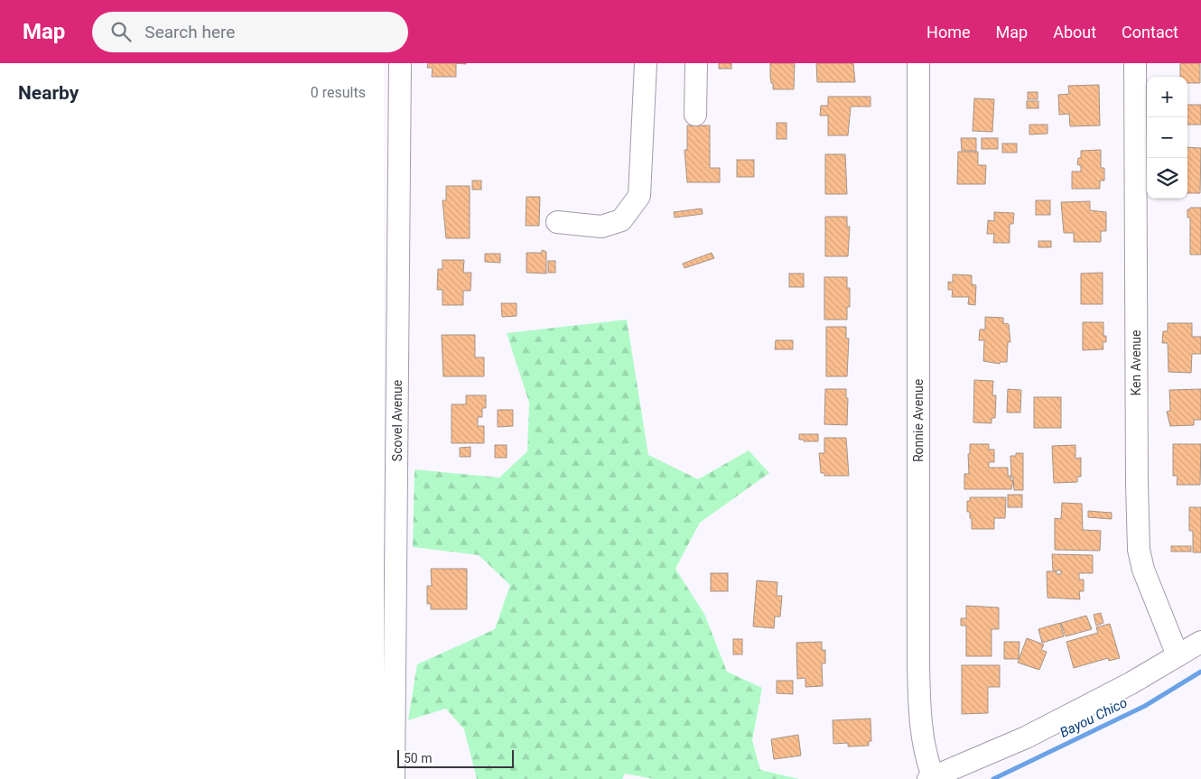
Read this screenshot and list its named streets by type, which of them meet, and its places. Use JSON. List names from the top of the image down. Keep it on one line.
{"streets":{"street":["Ken Avenue","Scovel Avenue","Ronnie Avenue"]},"water":["Bayou Chico"],"scale_bar":"50 m","page":{"header":"Map","search":"Search here","nav":["Home","Map","About","Contact"],"heading":["Nearby","0 results"],"map_buttons":["+","−"],"scale":"50 m"}}
